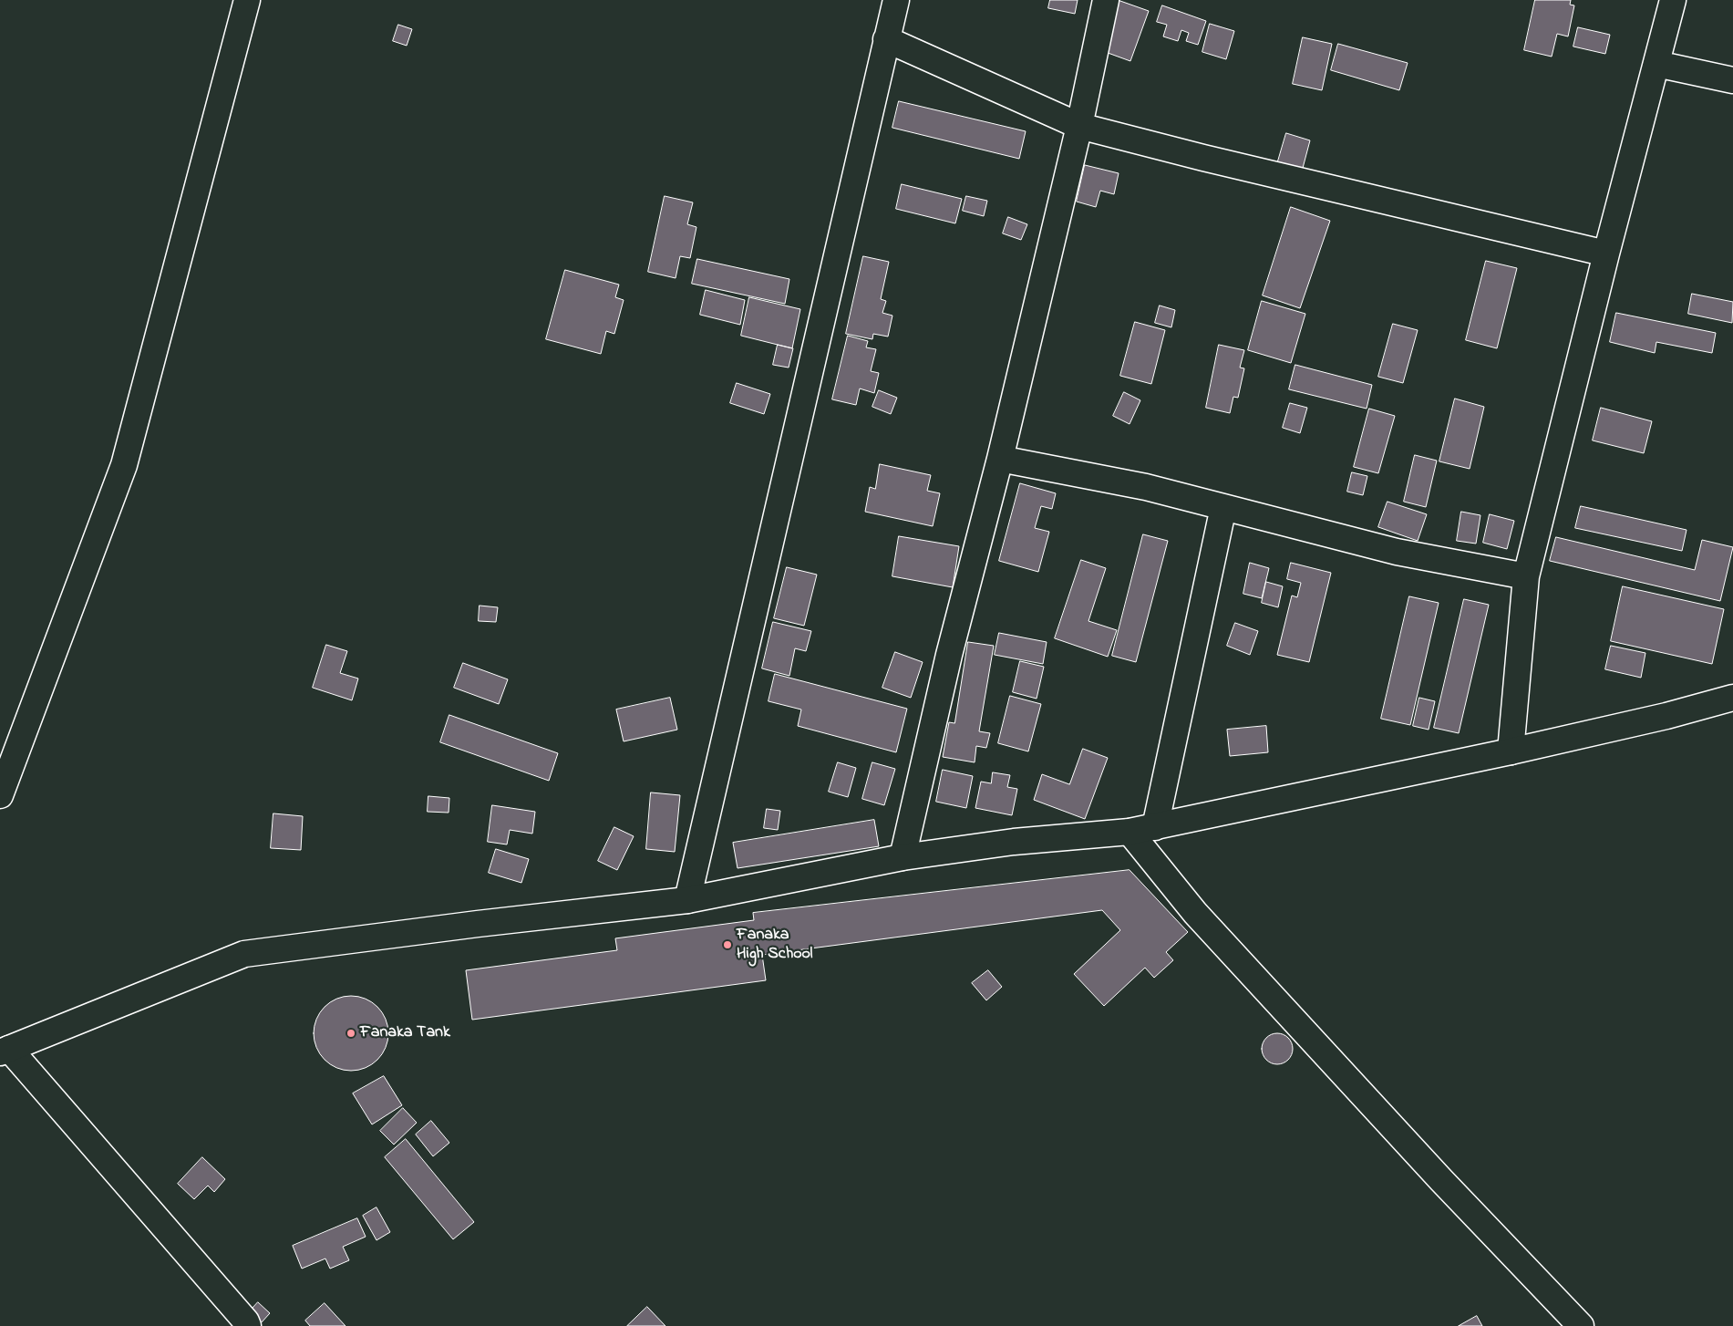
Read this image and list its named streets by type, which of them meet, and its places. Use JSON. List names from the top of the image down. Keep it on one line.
{"places":["Fanaka High School","Fanaka Tank"]}
